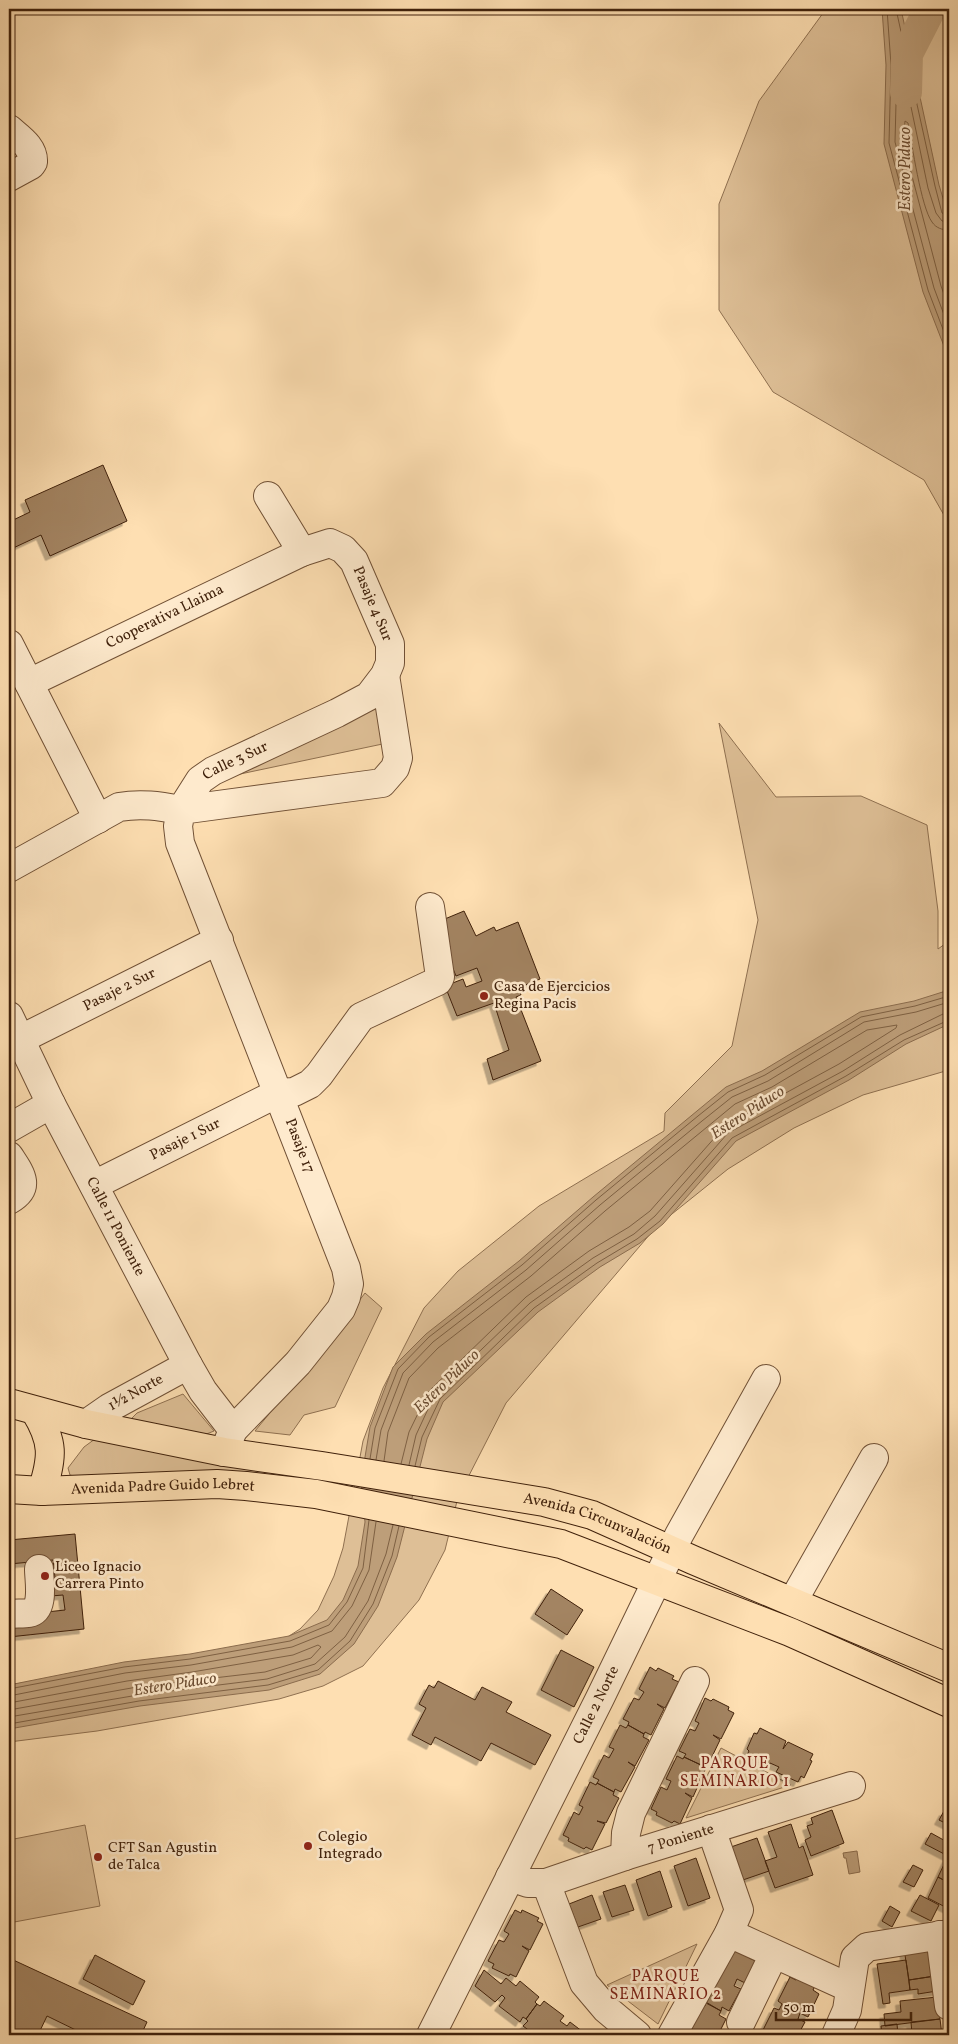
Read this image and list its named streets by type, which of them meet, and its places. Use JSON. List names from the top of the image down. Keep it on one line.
{"streets":{"main road":["Avenida Padre Guido Lebret","Avenida Circunvalación"],"street":["Pasaje 4 Sur","Cooperativa Llaima","Calle 3 Sur","Pasaje 2 Sur","Pasaje 1 Sur","Pasaje 17","Calle 11 Poniente","1½ Norte","Calle 2 Norte","7 Poniente"]},"crossings":[["Pasaje 4 Sur","Cooperativa Llaima"],["Pasaje 4 Sur","Calle 3 Sur"],["Calle 3 Sur","Pasaje 17"],["Pasaje 2 Sur","Pasaje 17"],["Pasaje 2 Sur","Calle 11 Poniente"],["Pasaje 1 Sur","Pasaje 17"],["Pasaje 1 Sur","Calle 11 Poniente"],["Pasaje 17","Calle 11 Poniente"],["Pasaje 17","Avenida Circunvalación"],["Calle 11 Poniente","1½ Norte"],["Calle 11 Poniente","Avenida Circunvalación"],["Avenida Padre Guido Lebret","Avenida Circunvalación"],["Avenida Circunvalación","Calle 2 Norte"],["Calle 2 Norte","7 Poniente"]],"districts":["PARQUE SEMINARIO 1","PARQUE SEMINARIO 2"],"water":["Estero Piduco"],"places":["Casa de Ejercicios Regina Pacis","Liceo Ignacio Carrera Pinto","Colegio Integrado","CFT San Agustin de Talca"],"scale_bar":"50 m"}
